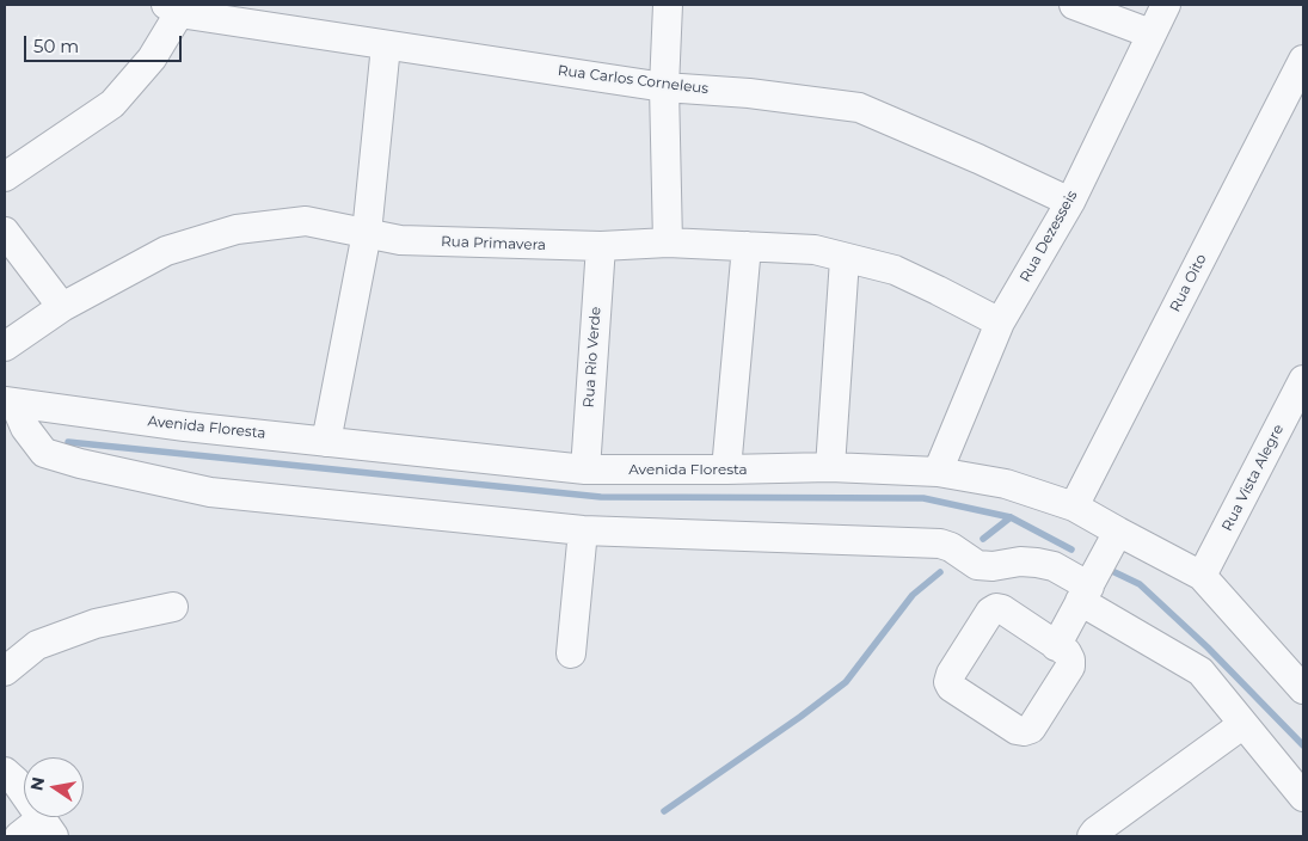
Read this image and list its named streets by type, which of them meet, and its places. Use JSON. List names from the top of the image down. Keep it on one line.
{"streets":{"street":["Rua Carlos Corneleus","Rua Dezesseis","Rua Primavera","Rua Oito","Rua Rio Verde","Avenida Floresta","Rua Vista Alegre"]},"crossings":[["Rua Carlos Corneleus","Rua Dezesseis"],["Rua Dezesseis","Rua Primavera"],["Rua Dezesseis","Avenida Floresta"],["Rua Primavera","Rua Rio Verde"],["Rua Oito","Avenida Floresta"],["Rua Rio Verde","Avenida Floresta"],["Avenida Floresta","Rua Vista Alegre"]],"scale_bar":"50 m","north":"left"}
